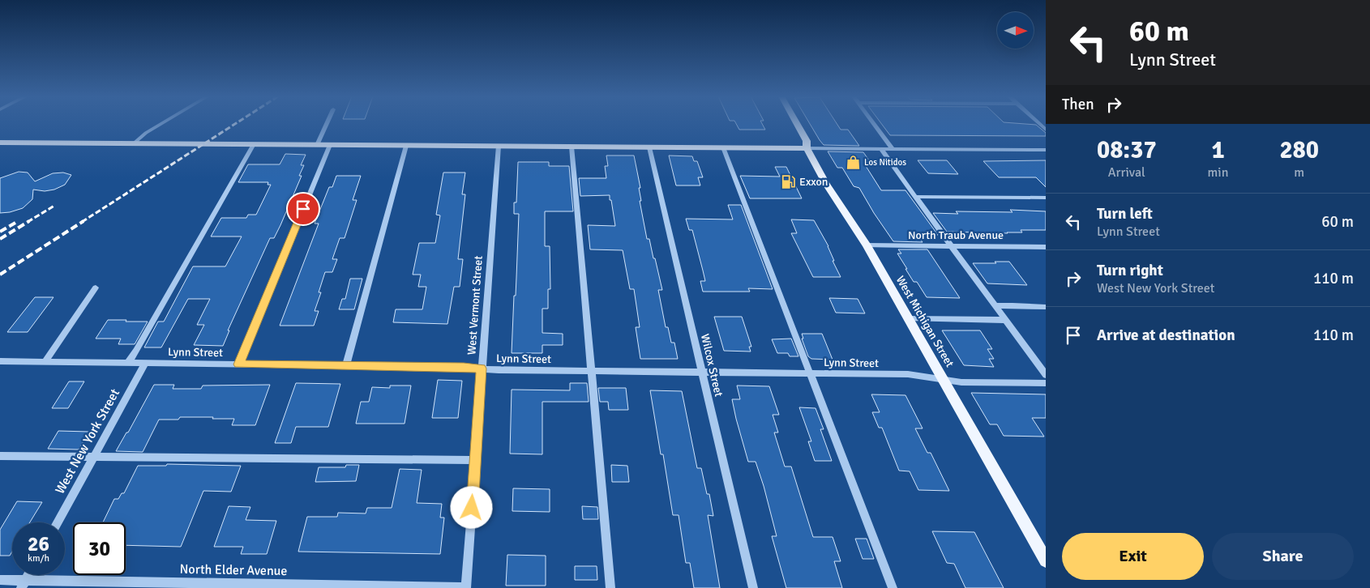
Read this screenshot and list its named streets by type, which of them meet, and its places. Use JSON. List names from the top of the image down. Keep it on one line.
{"streets":{"main road":["West Michigan Street"],"street":["North Traub Avenue","West Vermont Street","Lynn Street","Wilcox Street","West New York Street","North Elder Avenue"]},"crossings":[["North Traub Avenue","West Michigan Street"],["West Vermont Street","Lynn Street"],["West Vermont Street","North Elder Avenue"],["West Michigan Street","Lynn Street"],["Lynn Street","Wilcox Street"],["Lynn Street","West New York Street"]],"places":{"shop":["Los Nitidos"],"fuel station":["Exxon"]},"north":"right","page":{"turn":["60 m","Lynn Street"],"then":"Then","eta":["08:37","Arrival","1","min","280","m"],"list":[{"name":"Turn left","note":"Lynn Street","value":"60 m"},{"name":"Turn right","note":"West New York Street","value":"110 m"},{"name":"Arrive at destination","value":"110 m"}],"speed":"26 km/h","limit":"30","buttons":["Exit","Share"]}}
